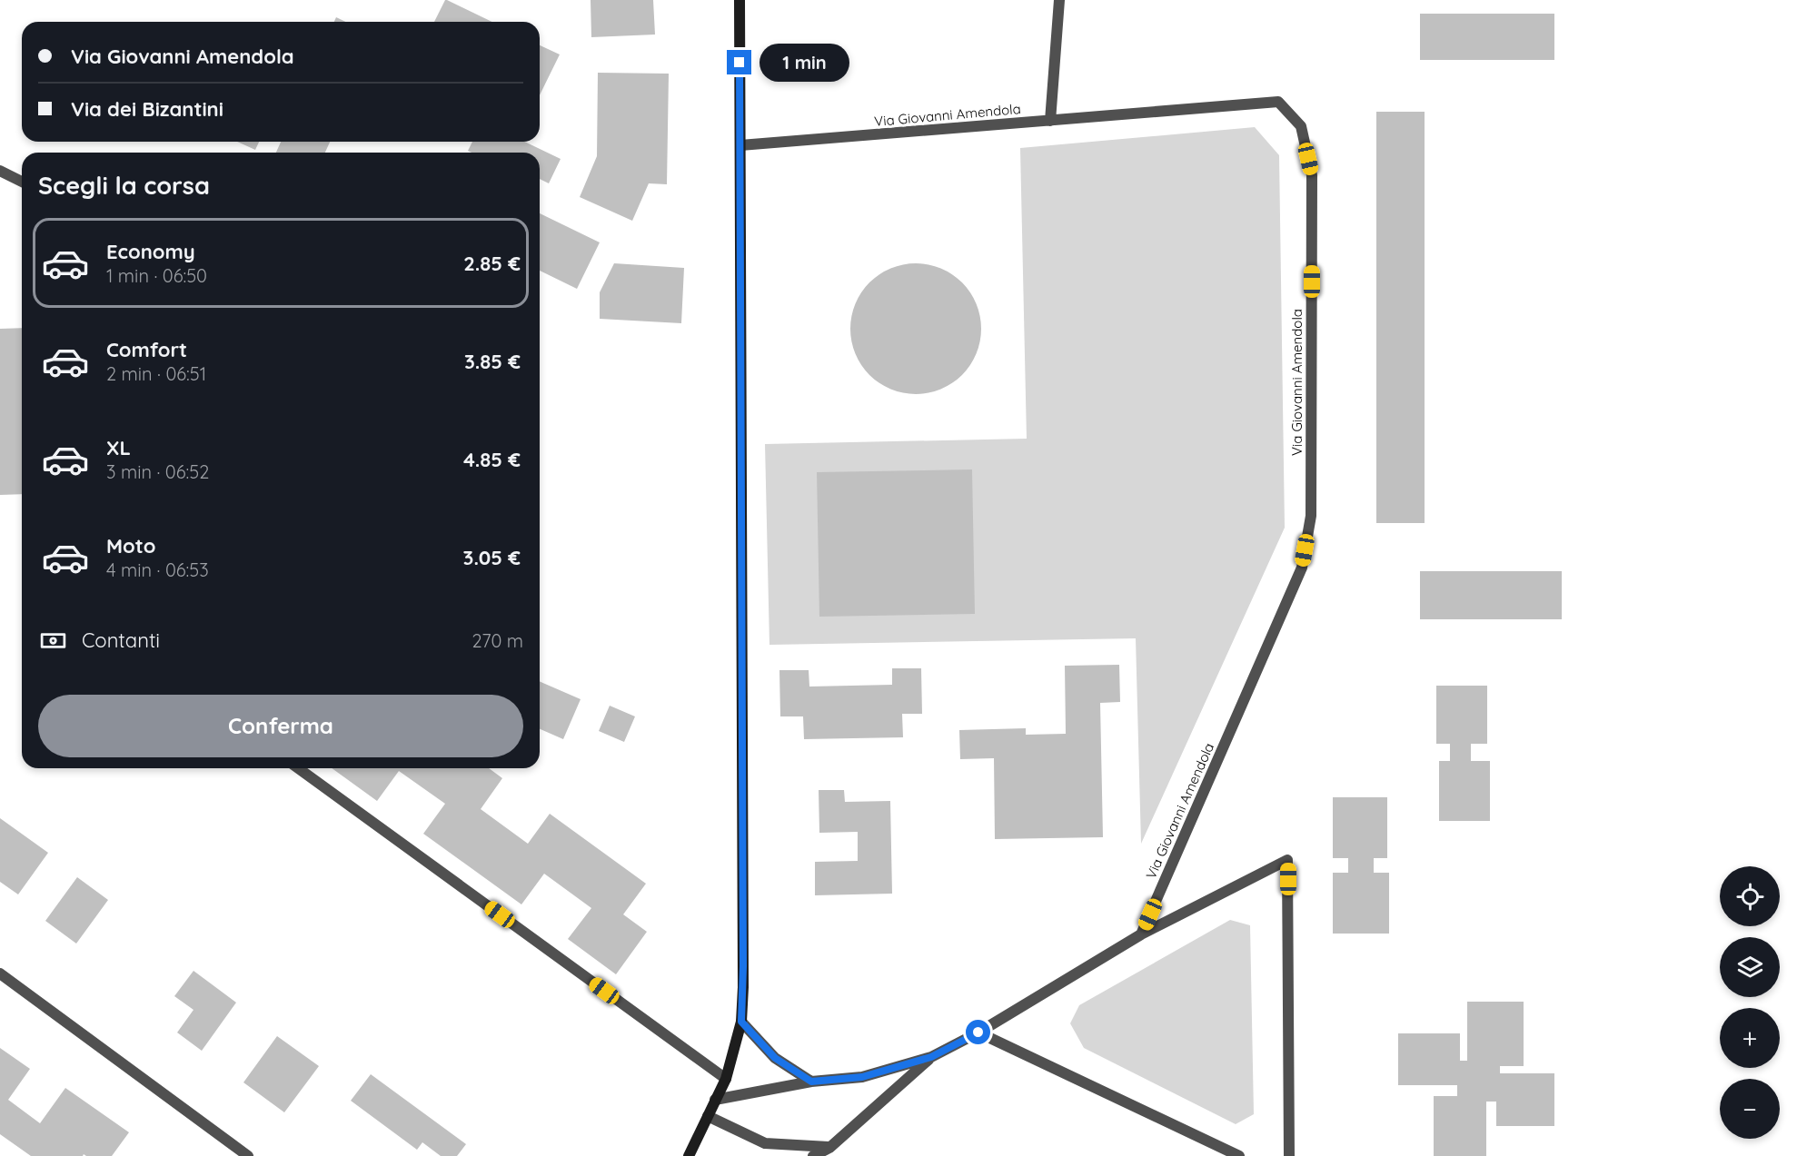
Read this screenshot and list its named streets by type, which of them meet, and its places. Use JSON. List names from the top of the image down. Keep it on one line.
{"streets":{"street":["Via Giovanni Amendola"]},"page":{"banner":["Via Giovanni Amendola","Via dei Bizantini"],"bubble":"1 min","heading":"Scegli la corsa","list":[{"name":"Economy","note":"1 min · 06:50","value":"2.85 €"},{"name":"Comfort","note":"2 min · 06:51","value":"3.85 €"},{"name":"XL","note":"3 min · 06:52","value":"4.85 €"},{"name":"Moto","note":"4 min · 06:53","value":"3.05 €"}],"pay":["Contanti","270 m"],"buttons":"Conferma","map_buttons":["+","−"]}}
